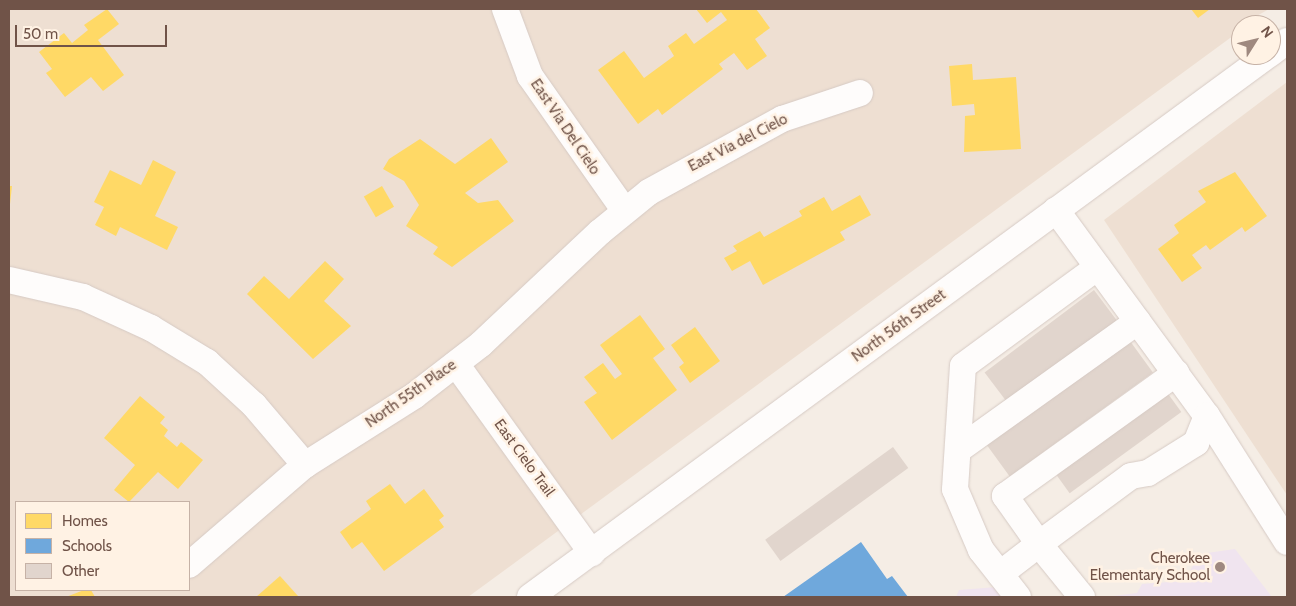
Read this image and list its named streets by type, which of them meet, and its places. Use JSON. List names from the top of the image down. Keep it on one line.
{"streets":{"street":["East Via Del Cielo","East Via del Cielo","North 56th Street","North 55th Place","East Cielo Trail"]},"crossings":[["East Via Del Cielo","East Via del Cielo"],["East Via Del Cielo","North 55th Place"],["East Via del Cielo","North 55th Place"],["North 56th Street","East Cielo Trail"],["North 55th Place","East Cielo Trail"]],"places":["Cherokee Elementary School"],"legend":["Homes","Schools","Other"],"scale_bar":"50 m","north":"top right"}
